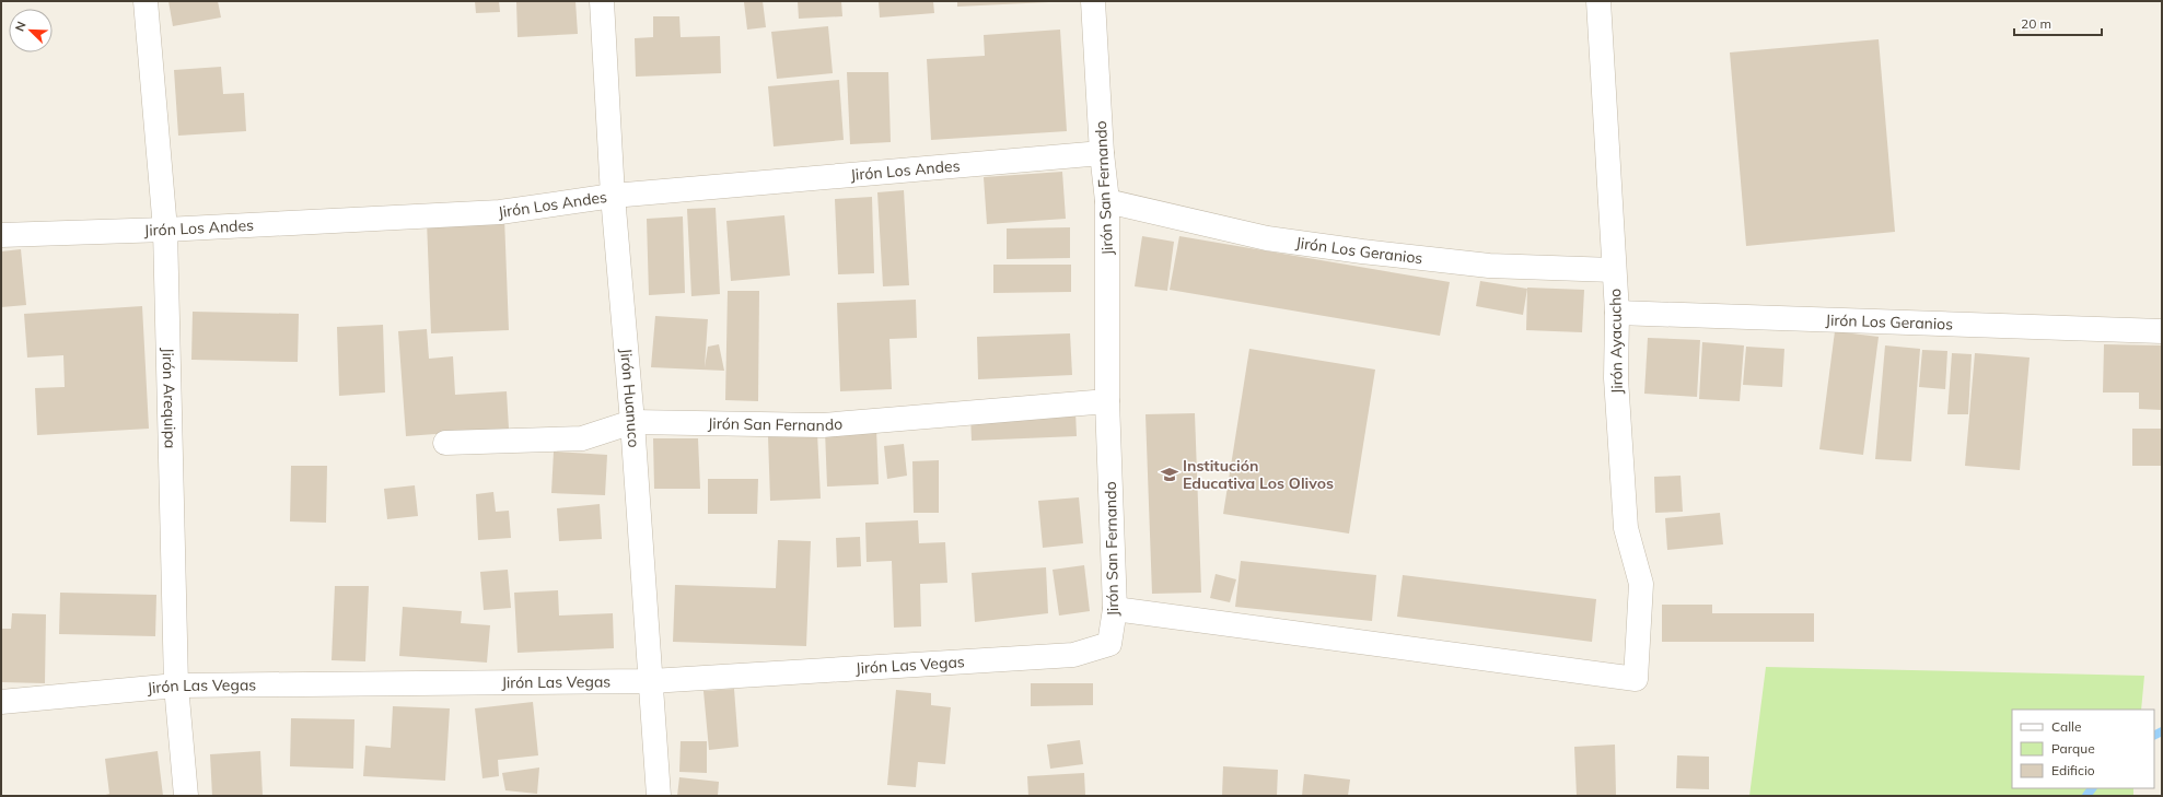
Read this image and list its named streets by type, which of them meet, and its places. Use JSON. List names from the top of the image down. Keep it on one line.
{"streets":{"street":["Jirón Los Andes","Jirón San Fernando","Jirón Los Geranios","Jirón Ayacucho","Jirón Arequipa","Jirón Huanuco","Jirón Las Vegas"]},"crossings":[["Jirón Los Andes","Jirón San Fernando"],["Jirón Los Andes","Jirón Arequipa"],["Jirón Los Andes","Jirón Huanuco"],["Jirón San Fernando","Jirón Los Geranios"],["Jirón San Fernando","Jirón Ayacucho"],["Jirón San Fernando","Jirón Huanuco"],["Jirón San Fernando","Jirón Las Vegas"],["Jirón Los Geranios","Jirón Ayacucho"],["Jirón Arequipa","Jirón Las Vegas"],["Jirón Huanuco","Jirón Las Vegas"]],"places":{"school or university":["Institución Educativa Los Olivos"]},"legend":["Calle","Parque","Edificio"],"scale_bar":"20 m","north":"top left"}
